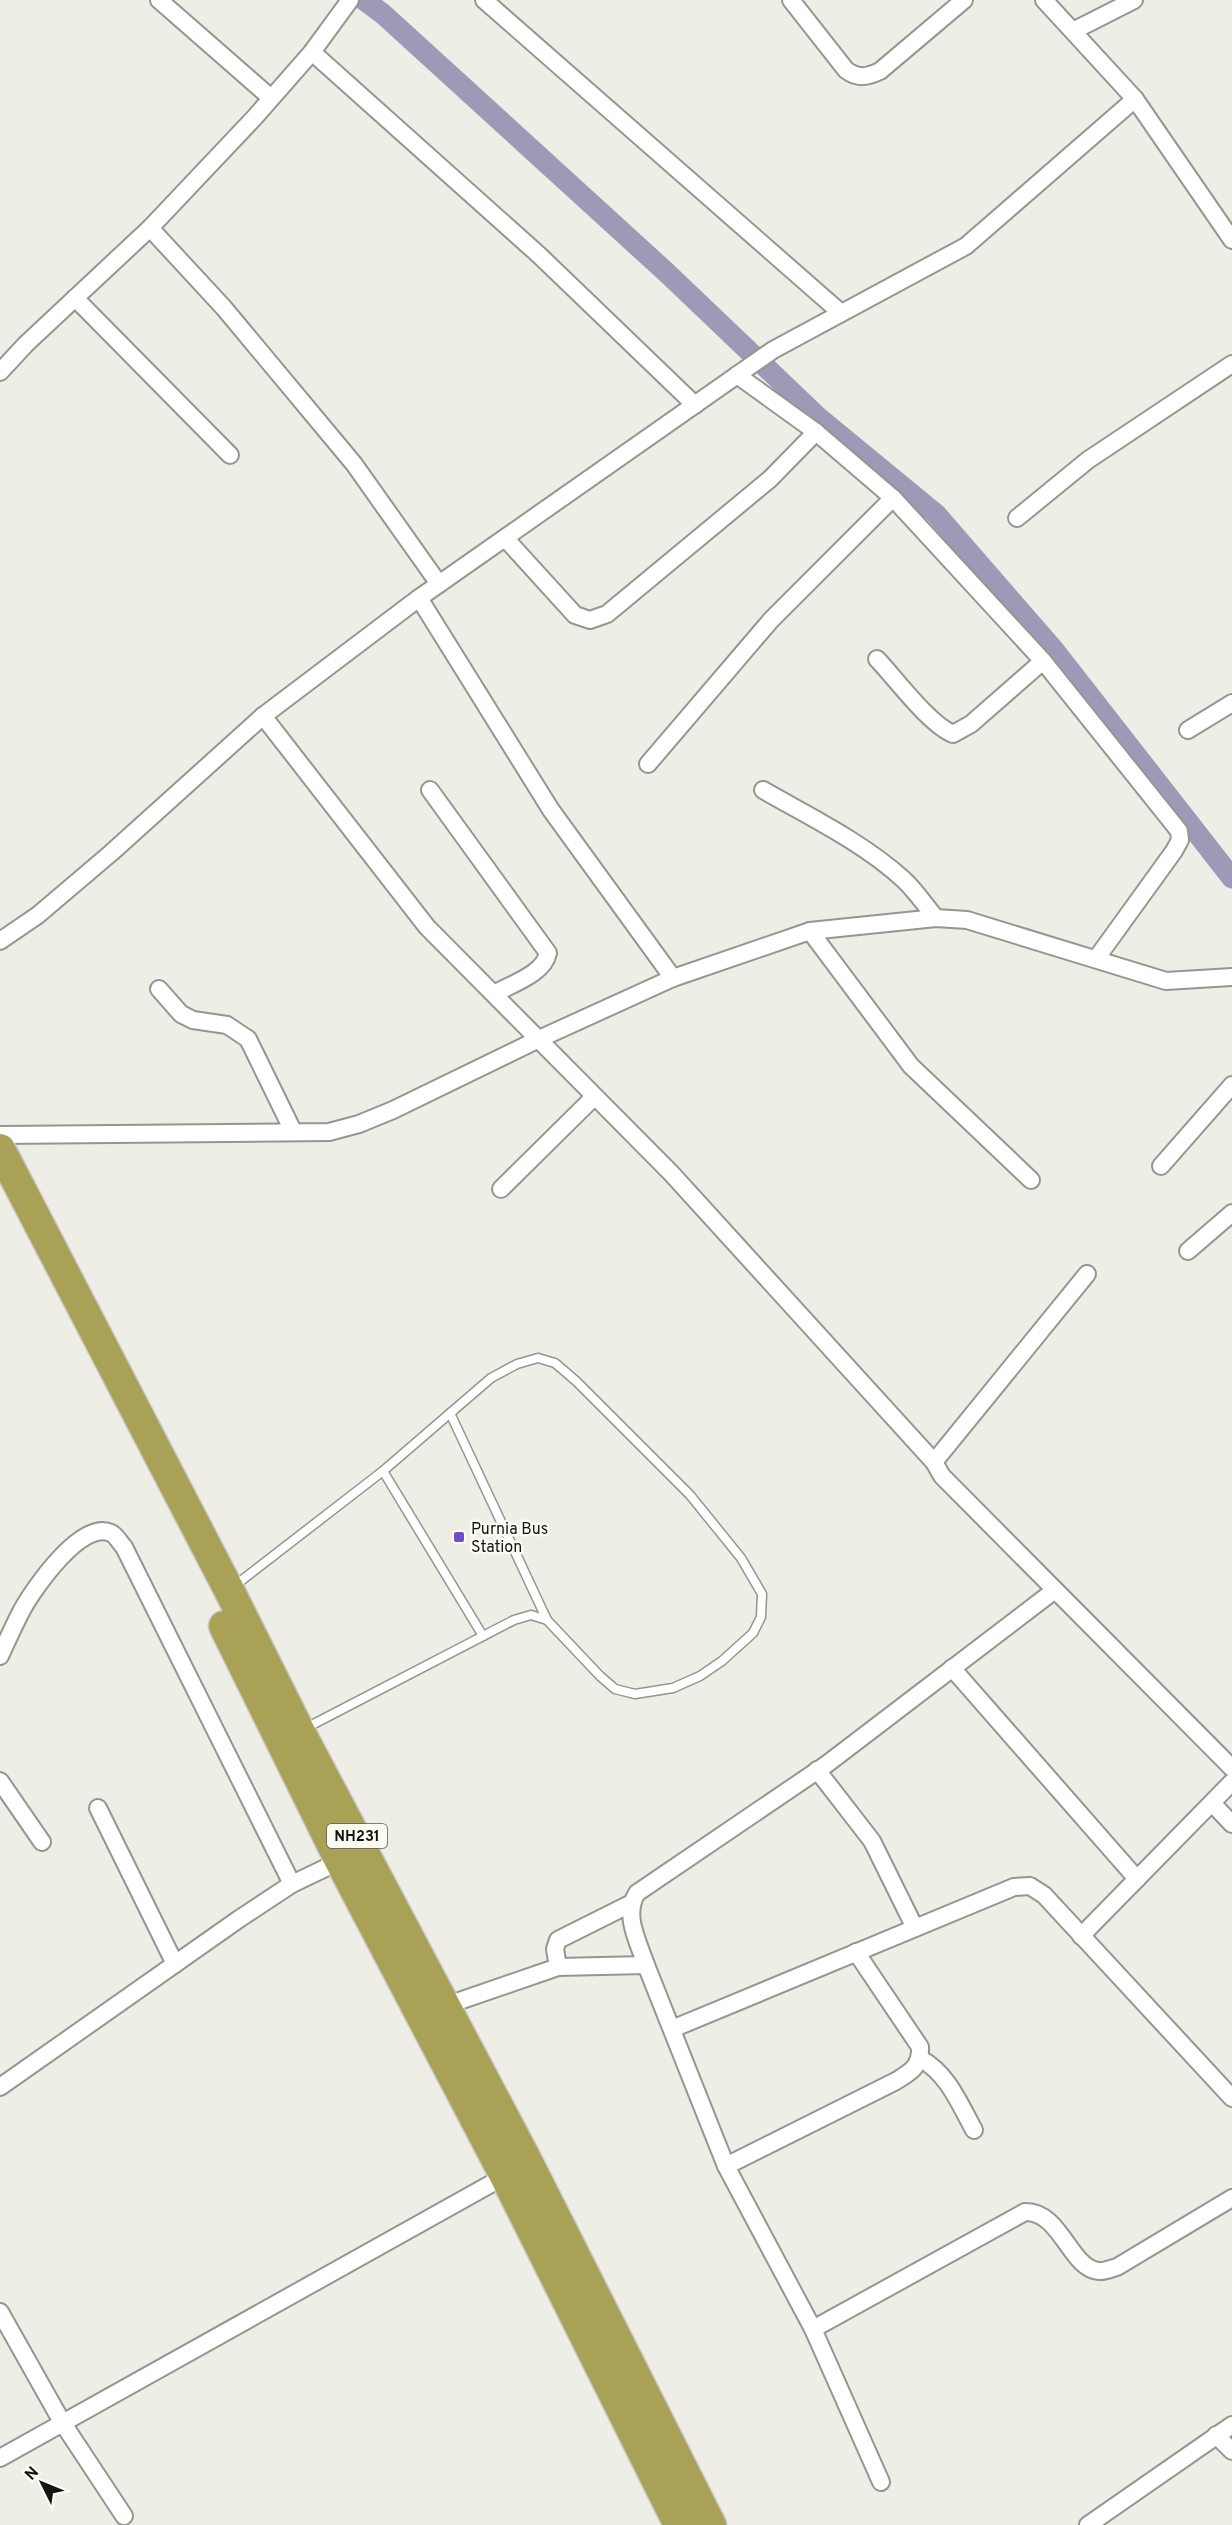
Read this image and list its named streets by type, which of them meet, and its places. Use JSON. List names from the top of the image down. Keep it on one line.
{"streets":{"highway":["NH231"]},"places":{"transit":["Purnia Bus Station"]},"north":"top left"}
